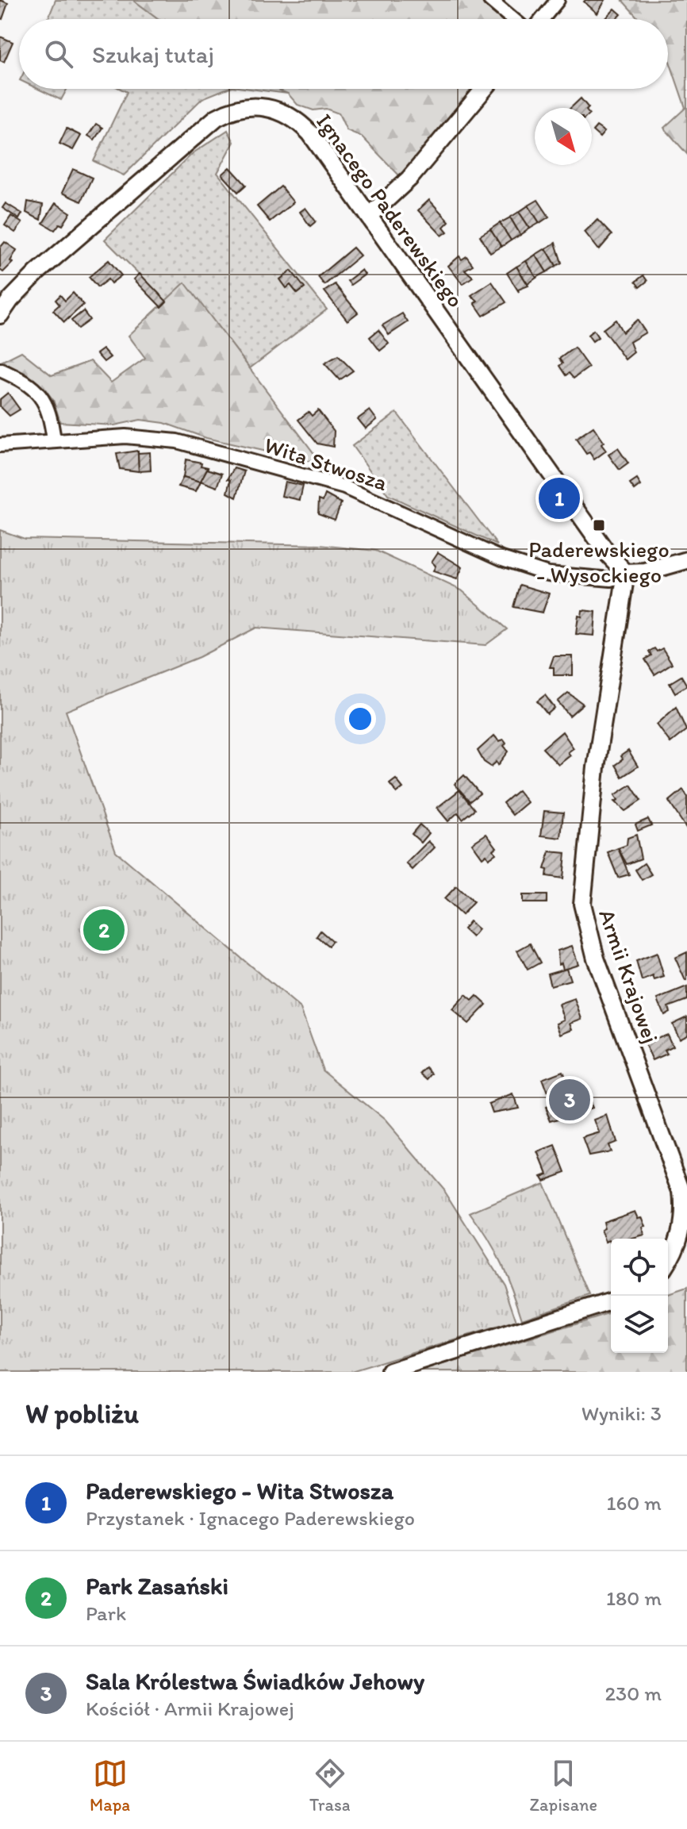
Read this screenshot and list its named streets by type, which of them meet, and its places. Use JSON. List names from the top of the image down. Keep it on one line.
{"streets":{"street":["Ignacego Paderewskiego","Wita Stwosza","Armii Krajowej"]},"crossings":[["Ignacego Paderewskiego","Wita Stwosza"],["Ignacego Paderewskiego","Armii Krajowej"],["Wita Stwosza","Armii Krajowej"]],"places":{"transit":["Paderewskiego - Wysockiego"]},"north":"bottom right","page":{"search":"Szukaj tutaj","pins":["1","2","3"],"heading":["W pobliżu","Wyniki: 3"],"list":[{"mark":"1","name":"Paderewskiego - Wita Stwosza","note":"Przystanek · Ignacego Paderewskiego","value":"160 m"},{"mark":"2","name":"Park Zasański","note":"Park","value":"180 m"},{"mark":"3","name":"Sala Królestwa Świadków Jehowy","note":"Kościół · Armii Krajowej","value":"230 m"}],"nav":["Mapa","Trasa","Zapisane"]}}
